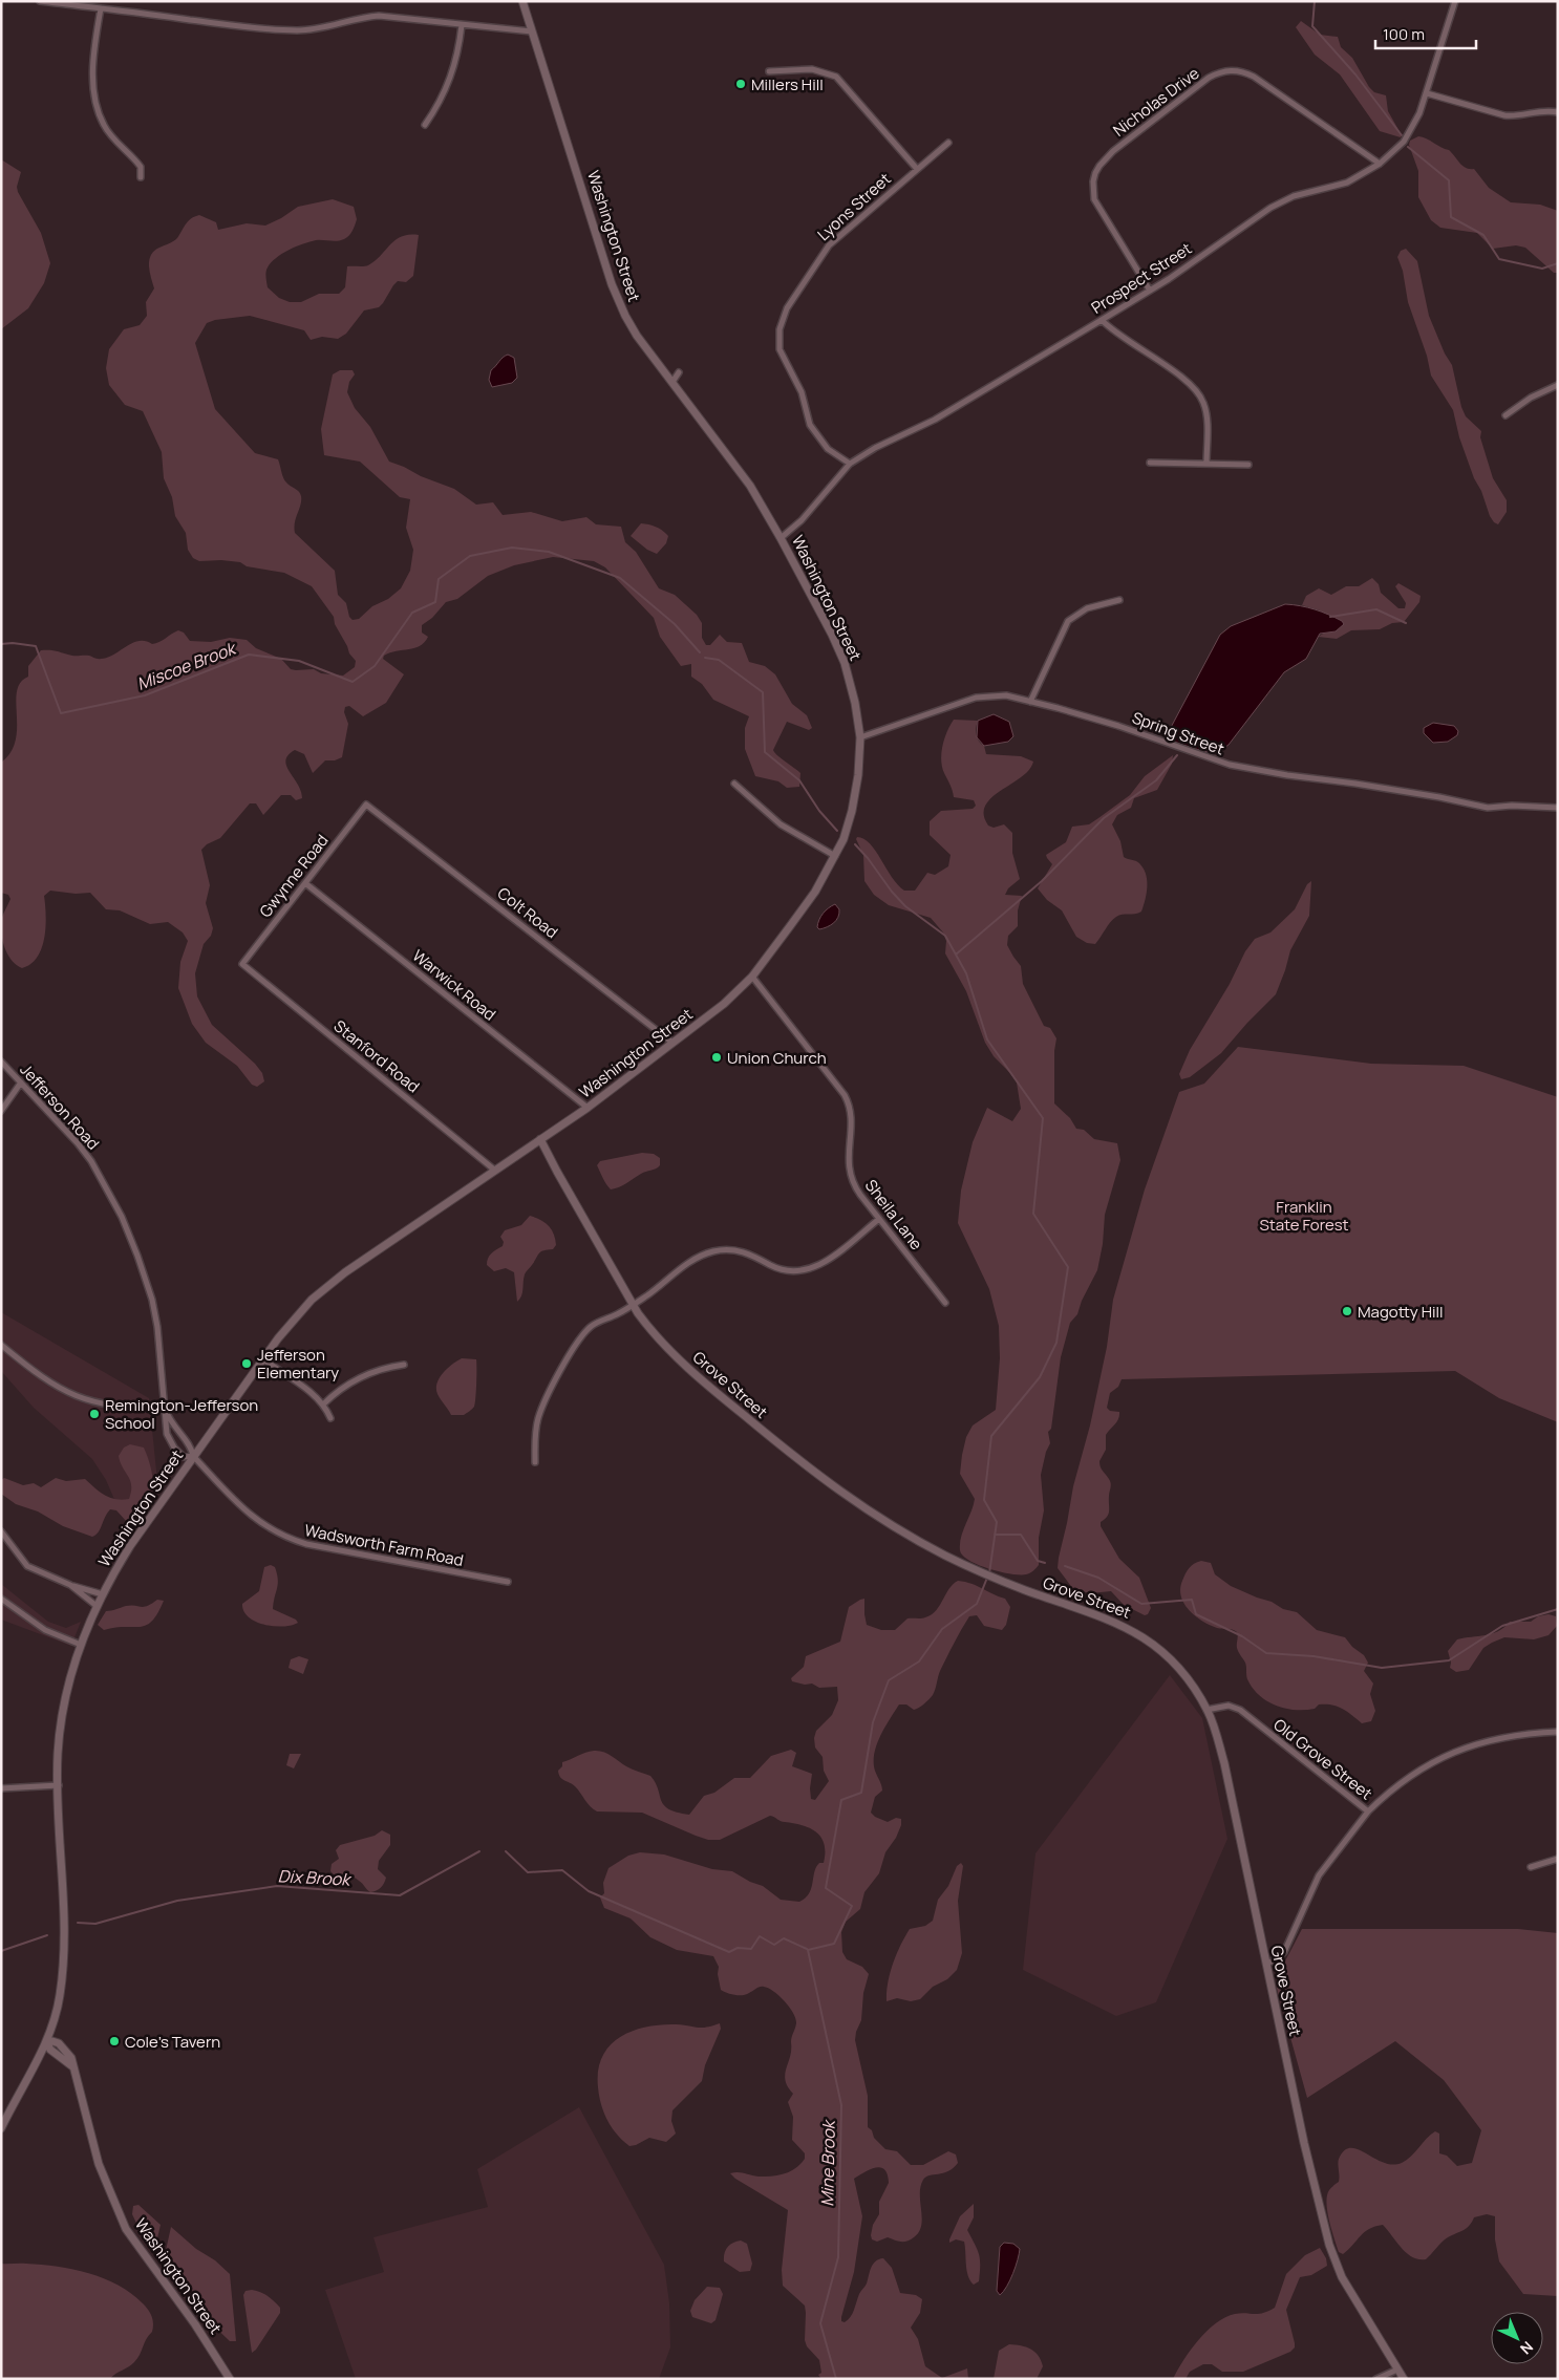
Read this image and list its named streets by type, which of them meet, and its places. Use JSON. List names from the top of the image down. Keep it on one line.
{"streets":{"main road":["Washington Street","Grove Street"],"street":["Nicholas Drive","Lyons Street","Prospect Street","Spring Street","Gwynne Road","Colt Road","Warwick Road","Stanford Road","Jefferson Road","Sheila Lane","Wadsworth Farm Road","Old Grove Street"]},"crossings":[["Nicholas Drive","Prospect Street"],["Lyons Street","Prospect Street"],["Washington Street","Prospect Street"],["Washington Street","Spring Street"],["Washington Street","Colt Road"],["Washington Street","Warwick Road"],["Washington Street","Stanford Road"],["Washington Street","Jefferson Road"],["Washington Street","Sheila Lane"],["Washington Street","Grove Street"],["Washington Street","Wadsworth Farm Road"],["Gwynne Road","Colt Road"],["Gwynne Road","Warwick Road"],["Gwynne Road","Stanford Road"],["Jefferson Road","Wadsworth Farm Road"],["Grove Street","Old Grove Street"]],"water":["Miscoe Brook","Dix Brook","Mine Brook"],"parks":["Franklin State Forest"],"places":["Millers Hill","Union Church","Magotty Hill","Jefferson Elementary","Remington-Jefferson School","Cole's Tavern"],"scale_bar":"100 m","north":"bottom right"}
